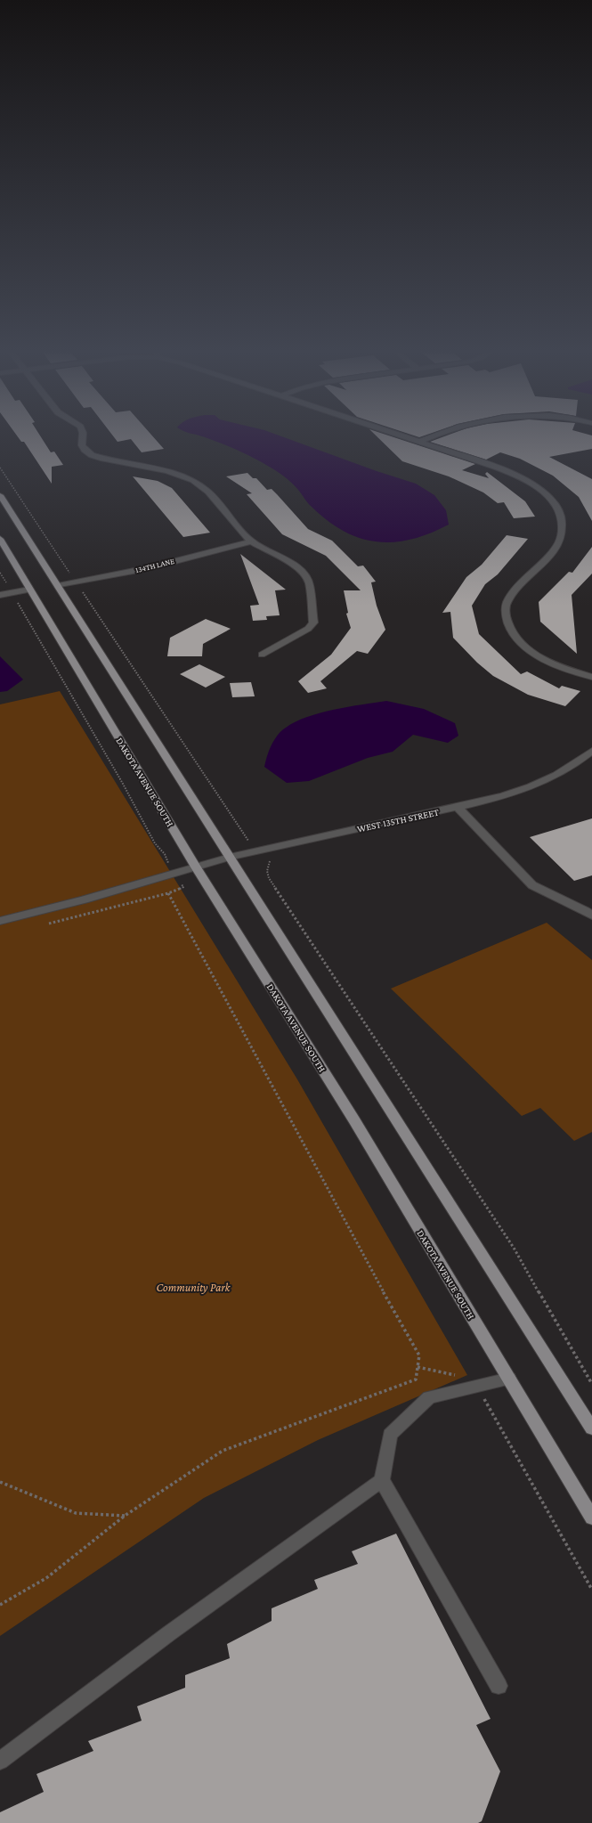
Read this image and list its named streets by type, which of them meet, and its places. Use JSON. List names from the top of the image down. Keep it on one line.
{"streets":{"main road":["DAKOTA AVENUE SOUTH"],"street":["134TH LANE","WEST 135TH STREET"]},"crossings":[["DAKOTA AVENUE SOUTH","WEST 135TH STREET"]],"parks":["Community Park"]}
